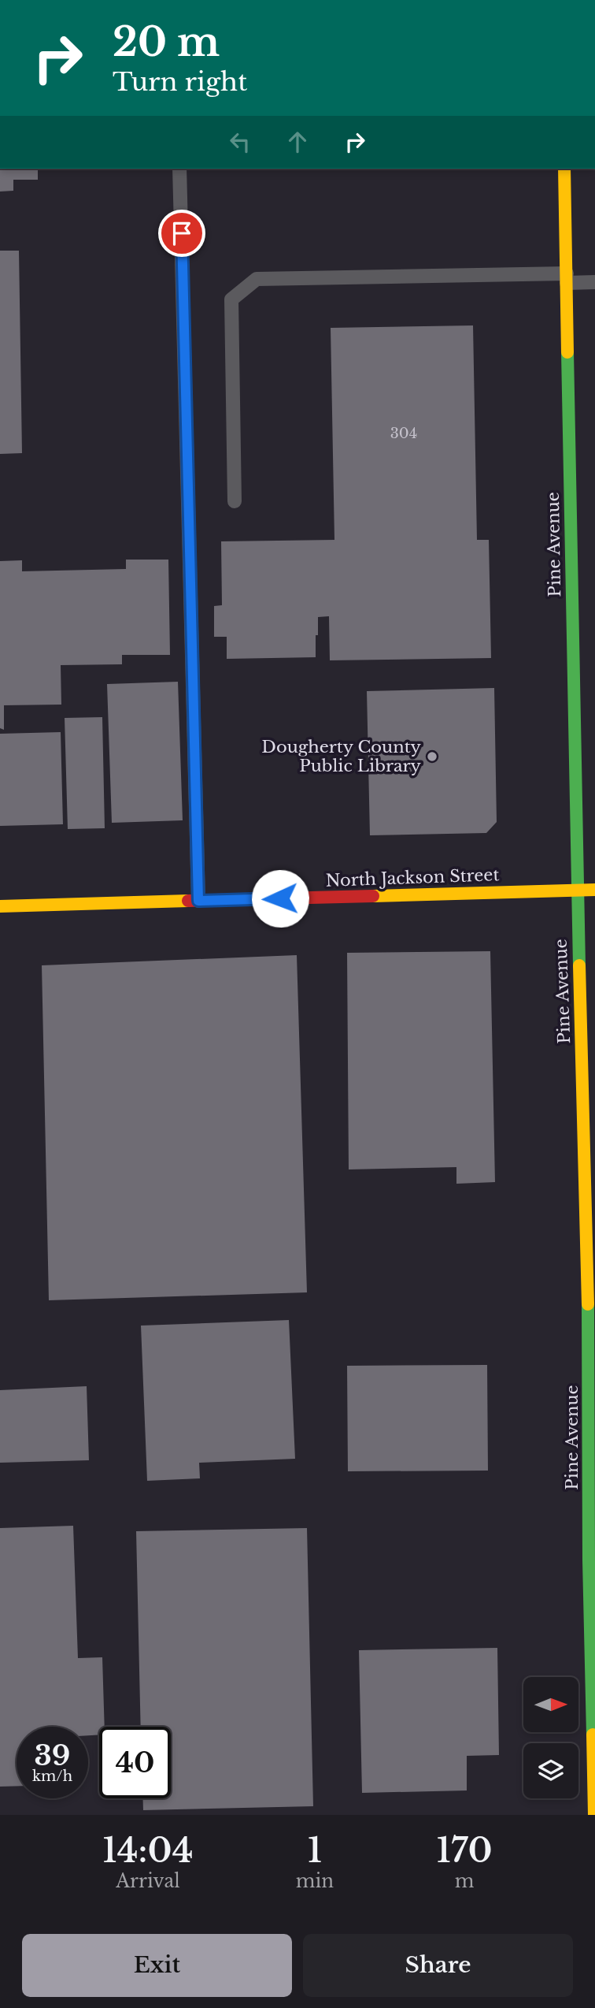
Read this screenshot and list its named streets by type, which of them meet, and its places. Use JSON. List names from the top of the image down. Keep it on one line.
{"streets":{"main road":["Pine Avenue","North Jackson Street"]},"crossings":[["Pine Avenue","North Jackson Street"]],"places":["Dougherty County Public Library"],"house_numbers":["304"],"north":"right","page":{"turn":["20 m","Turn right"],"speed":"39 km/h","limit":"40","eta":["14:04","Arrival","1","min","170","m"],"buttons":["Exit","Share"]}}
